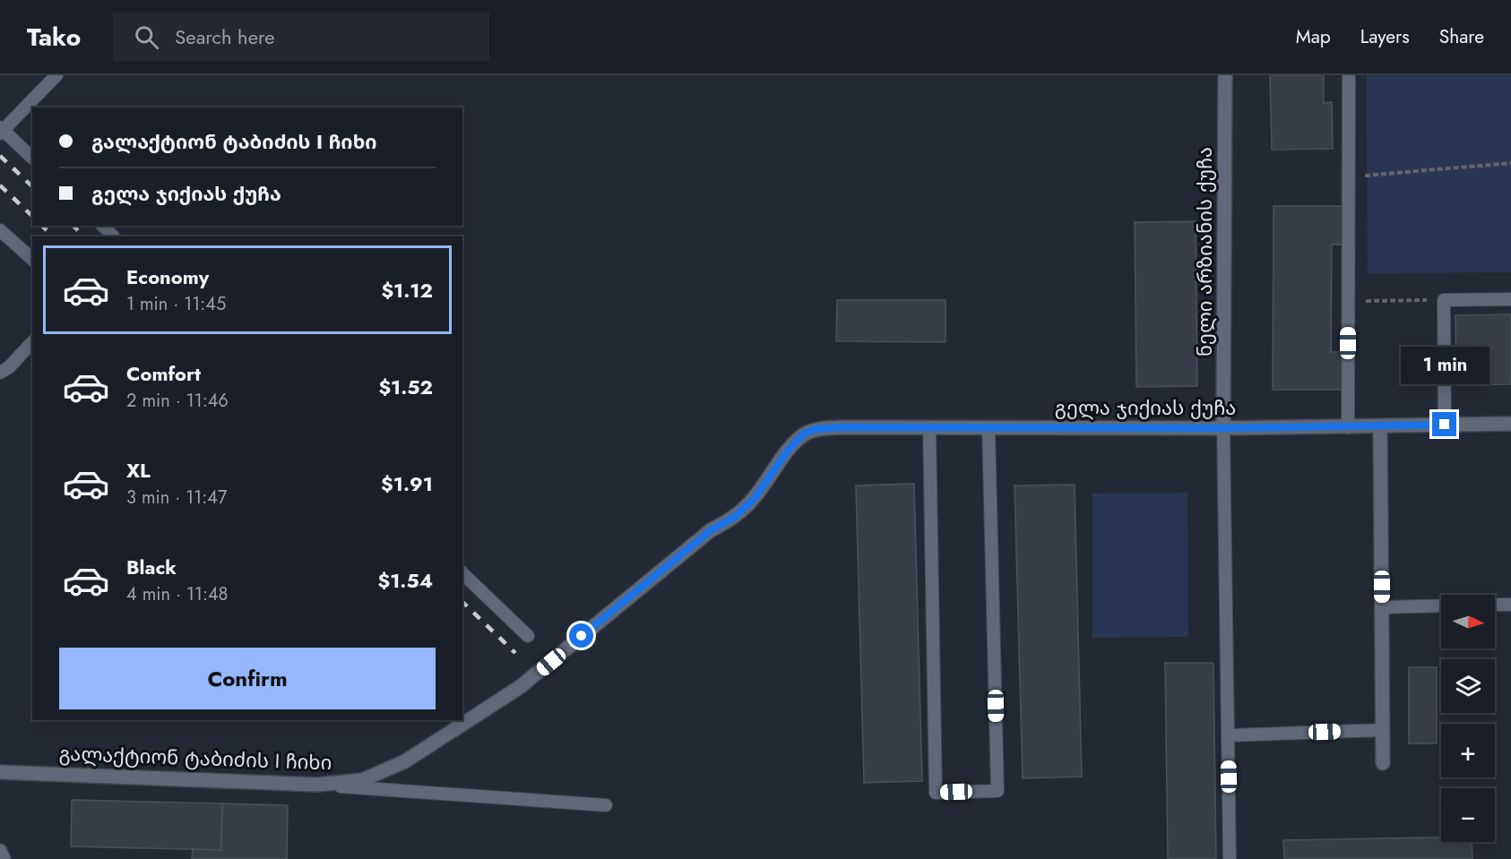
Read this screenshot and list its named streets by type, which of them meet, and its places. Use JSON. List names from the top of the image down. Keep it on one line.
{"streets":{"street":["ნელი არზიანის ქუჩა","გელა ჯიქიას ქუჩა","გალაქტიონ ტაბიძის I ჩიხი"]},"crossings":[["ნელი არზიანის ქუჩა","გელა ჯიქიას ქუჩა"],["გელა ჯიქიას ქუჩა","გალაქტიონ ტაბიძის I ჩიხი"]],"north":"right","page":{"header":"Tako","search":"Search here","nav":["Map","Layers","Share"],"banner":["გალაქტიონ ტაბიძის I ჩიხი","გელა ჯიქიას ქუჩა"],"list":[{"name":"Economy","note":"1 min · 11:45","value":"$1.12"},{"name":"Comfort","note":"2 min · 11:46","value":"$1.52"},{"name":"XL","note":"3 min · 11:47","value":"$1.91"},{"name":"Black","note":"4 min · 11:48","value":"$1.54"}],"bubble":"1 min","map_buttons":["+","−"],"buttons":"Confirm"}}
